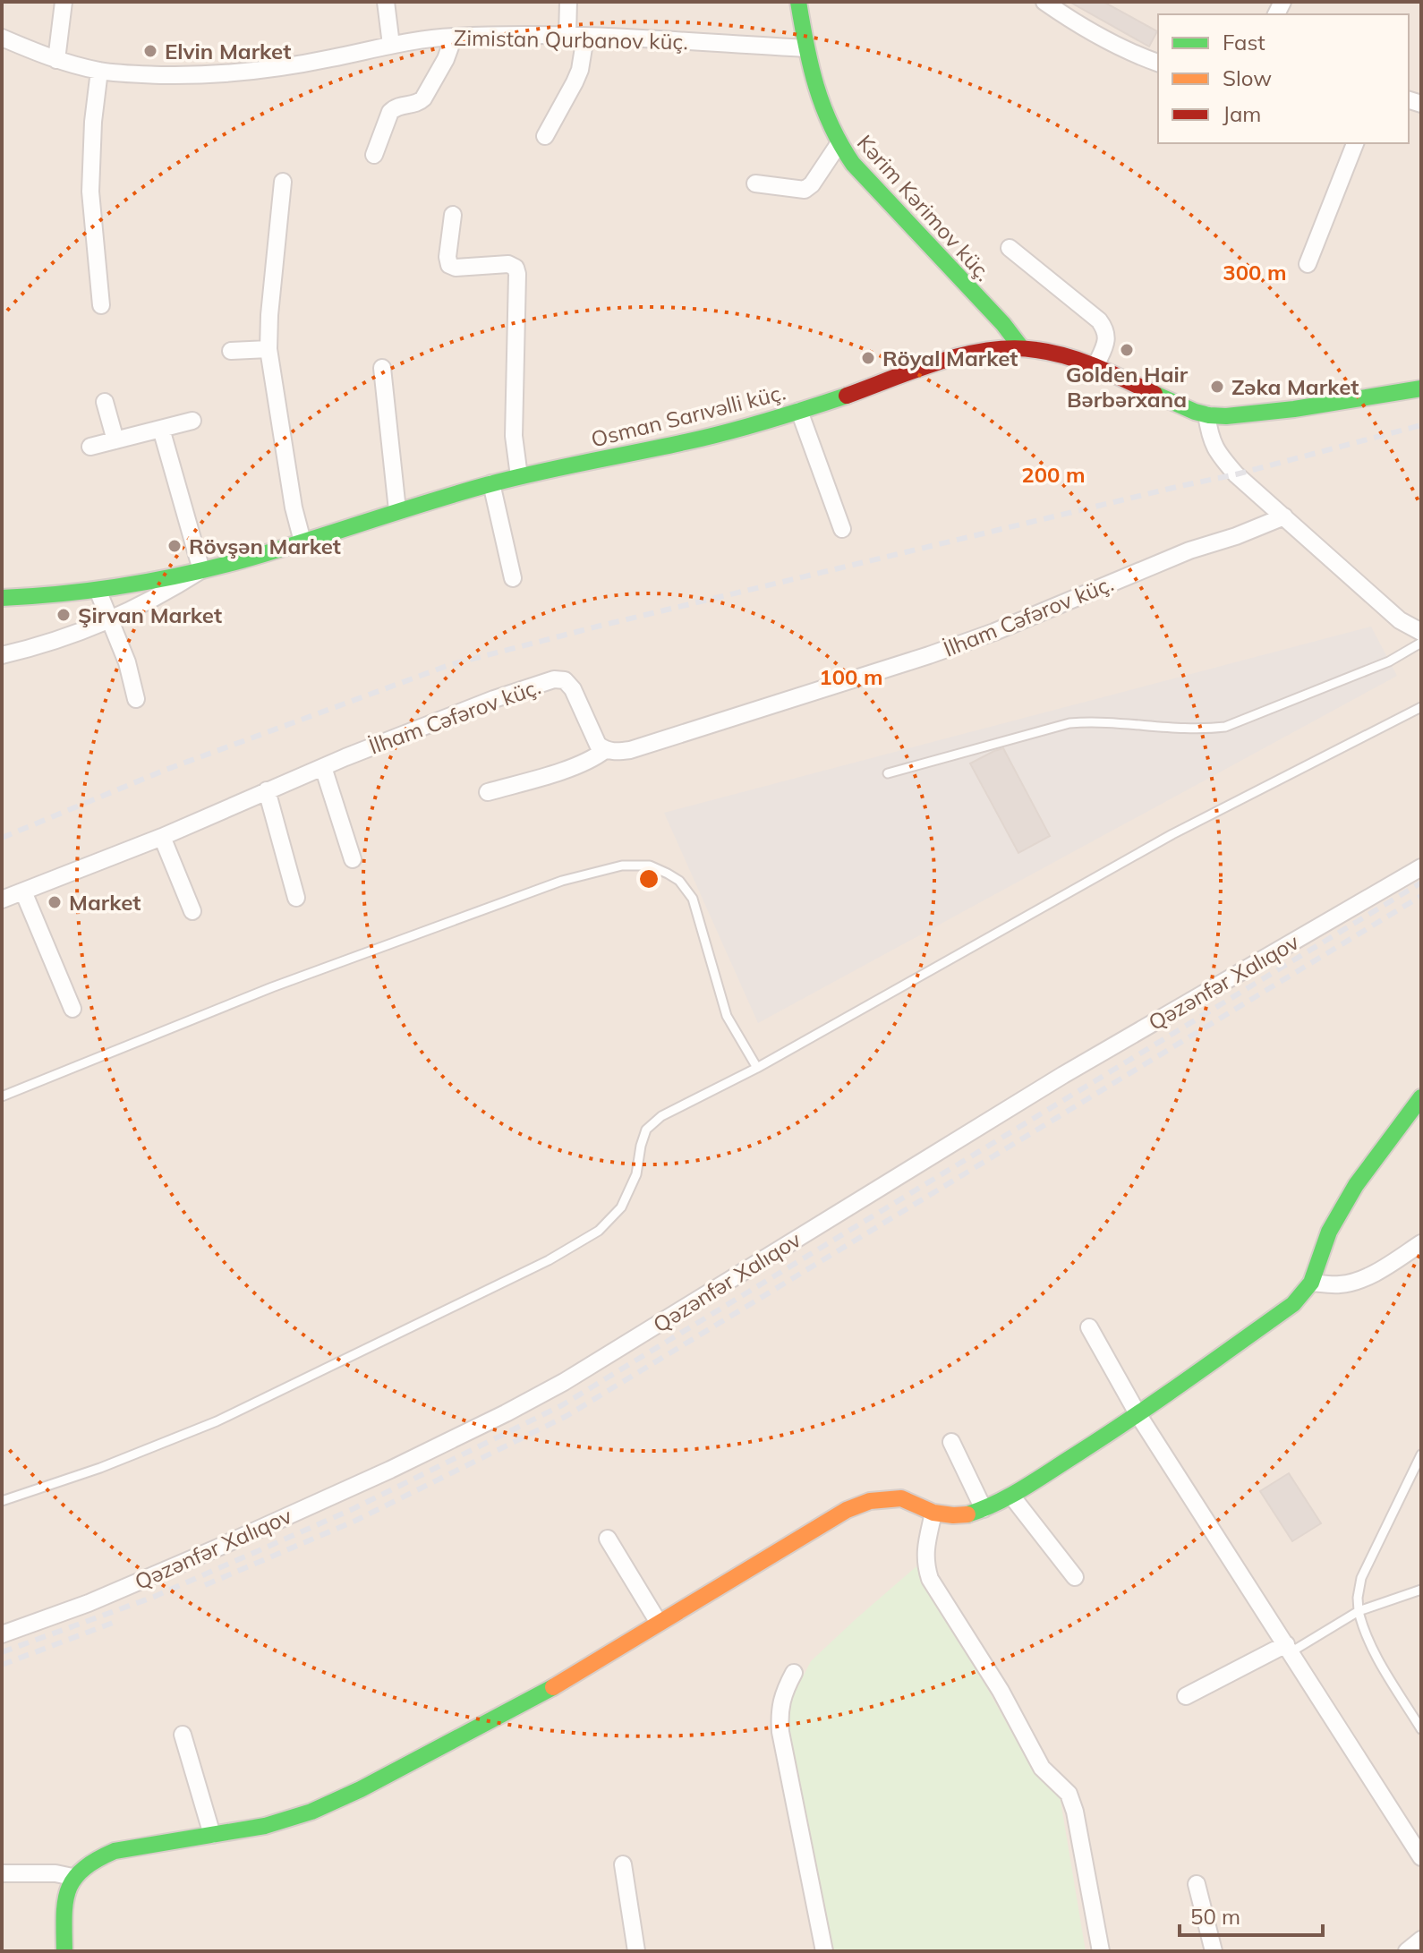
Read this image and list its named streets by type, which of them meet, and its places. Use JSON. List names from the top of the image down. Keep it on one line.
{"streets":{"street":["Zimistan Qurbanov küç.","Kərim Kərimov küç.","Osman Sarıvəlli küç.","İlham Cəfərov küç.","Qəzənfər Xalıqov"]},"crossings":[["Zimistan Qurbanov küç.","Kərim Kərimov küç."],["Kərim Kərimov küç.","Osman Sarıvəlli küç."]],"places":["Elvin Market","Golden Hair Bərbərxana","Röyal Market","Zəka Market","Rövşən Market","Şirvan Market","Market"],"legend":["Fast","Slow","Jam"],"scale_bar":"50 m","rings":["300 m","200 m","100 m"]}
